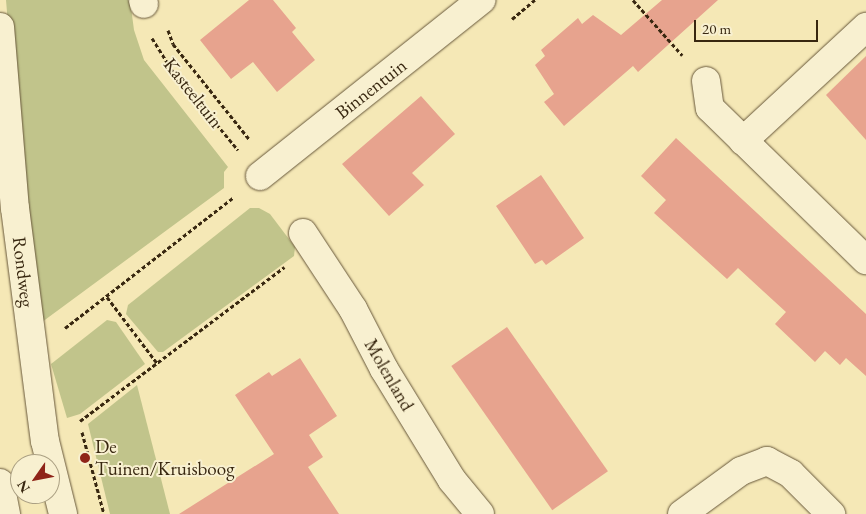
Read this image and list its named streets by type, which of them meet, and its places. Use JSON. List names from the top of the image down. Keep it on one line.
{"streets":{"street":["Binnentuin","Rondweg","Molenland"],"path":["Kasteeltuin"]},"crossings":[["Binnentuin","Kasteeltuin"]],"places":["De Tuinen/Kruisboog"],"scale_bar":"20 m","north":"bottom left"}
